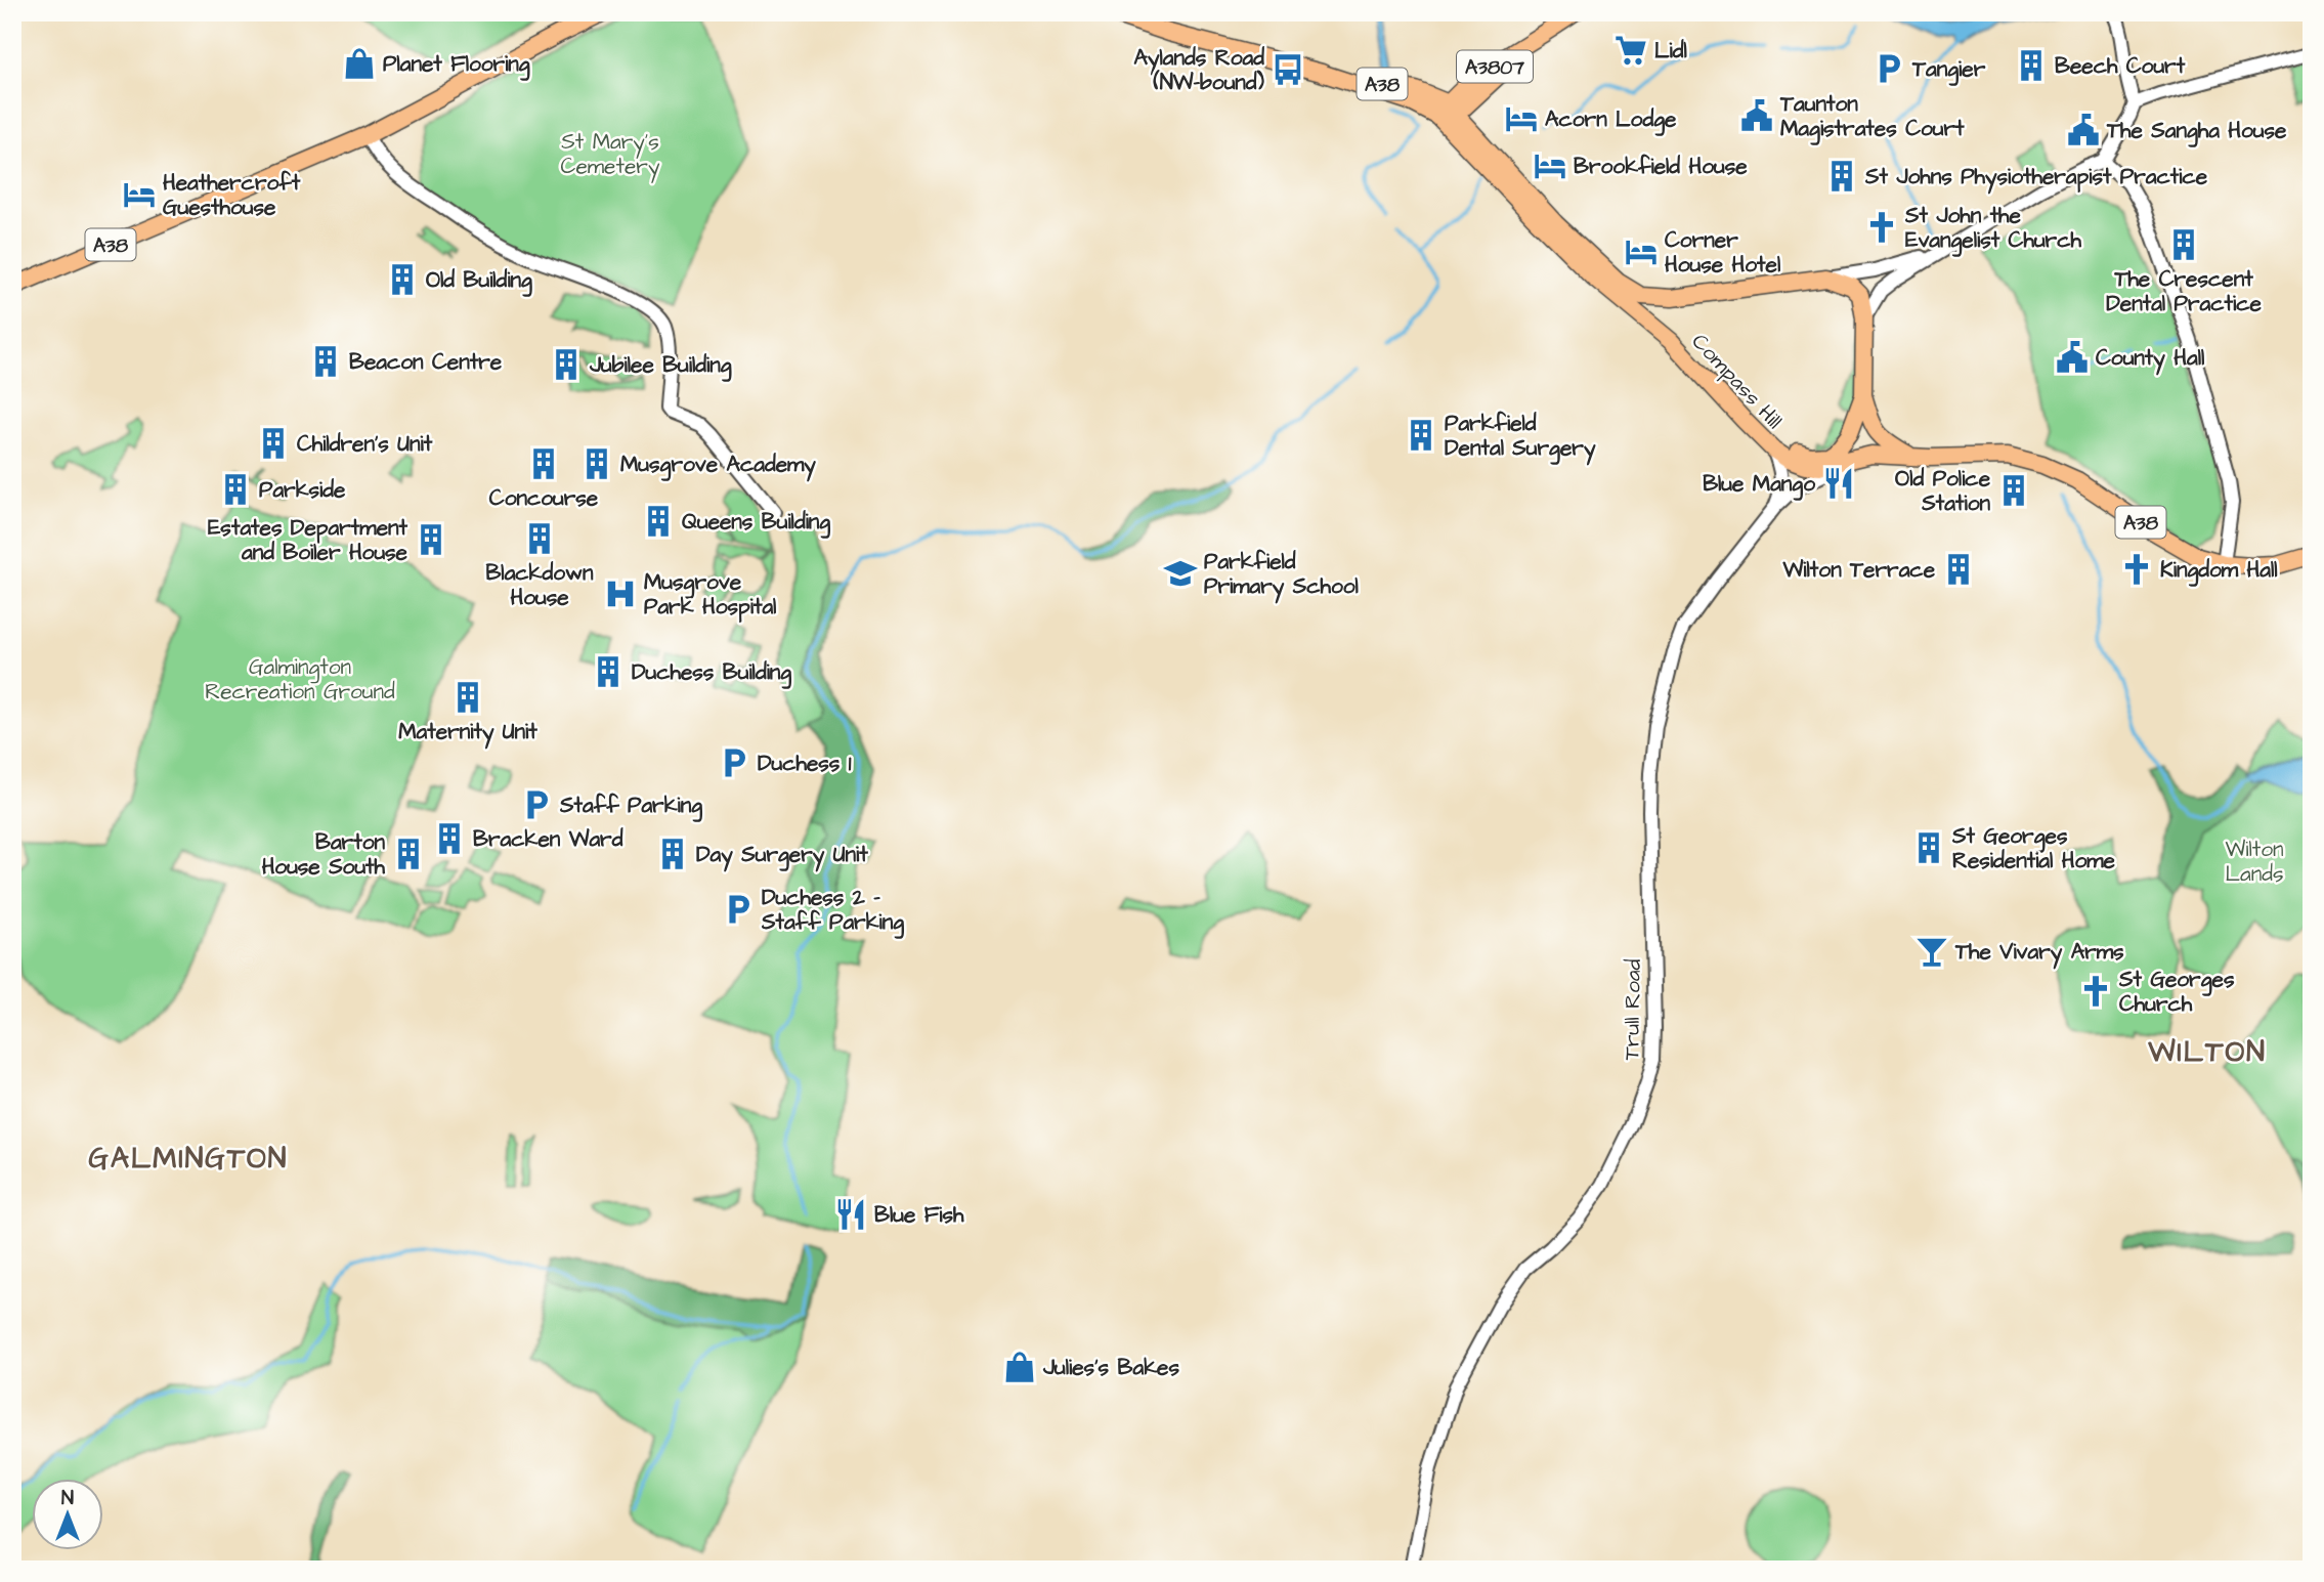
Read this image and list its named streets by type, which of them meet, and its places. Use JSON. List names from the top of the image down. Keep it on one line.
{"streets":{"main road":["A3807","A38","Compass Hill"],"street":["Trull Road"]},"crossings":[["A3807","A38"],["A38","Compass Hill"],["A38","Trull Road"],["Compass Hill","Trull Road"]],"districts":["WILTON","GALMINGTON"],"parks":["St Mary's Cemetery","Galmington Recreation Ground","Wilton Lands"],"places":{"supermarket":["Lidl"],"shop":["Planet Flooring","Julies's Bakes"],"building":["Beech Court","St Johns Physiotherapist Practice","The Crescent Dental Practice","Old Building","Beacon Centre","Jubilee Building","Parkfield Dental Surgery","Children's Unit","Concourse","Musgrove Academy","Parkside","Old Police Station","Queens Building","Blackdown House","Estates Department and Boiler House","Wilton Terrace","Duchess Building","Maternity Unit","Bracken Ward","St Georges Residential Home","Barton House South","Day Surgery Unit"],"parking":["Tangier","Duchess 1","Staff Parking","Duchess 2 - Staff Parking"],"bus stop":["Aylands Road (NW-bound)"],"public building":["Taunton Magistrates Court","The Sangha House","County Hall"],"hotel":["Acorn Lodge","Brookfield House","Heathercroft Guesthouse","Corner House Hotel"],"church":["St John the Evangelist Church","Kingdom Hall","St Georges Church"],"restaurant":["Blue Mango","Blue Fish"],"school or university":["Parkfield Primary School"],"hospital":["Musgrove Park Hospital"],"bar":["The Vivary Arms"]},"north":"top"}
